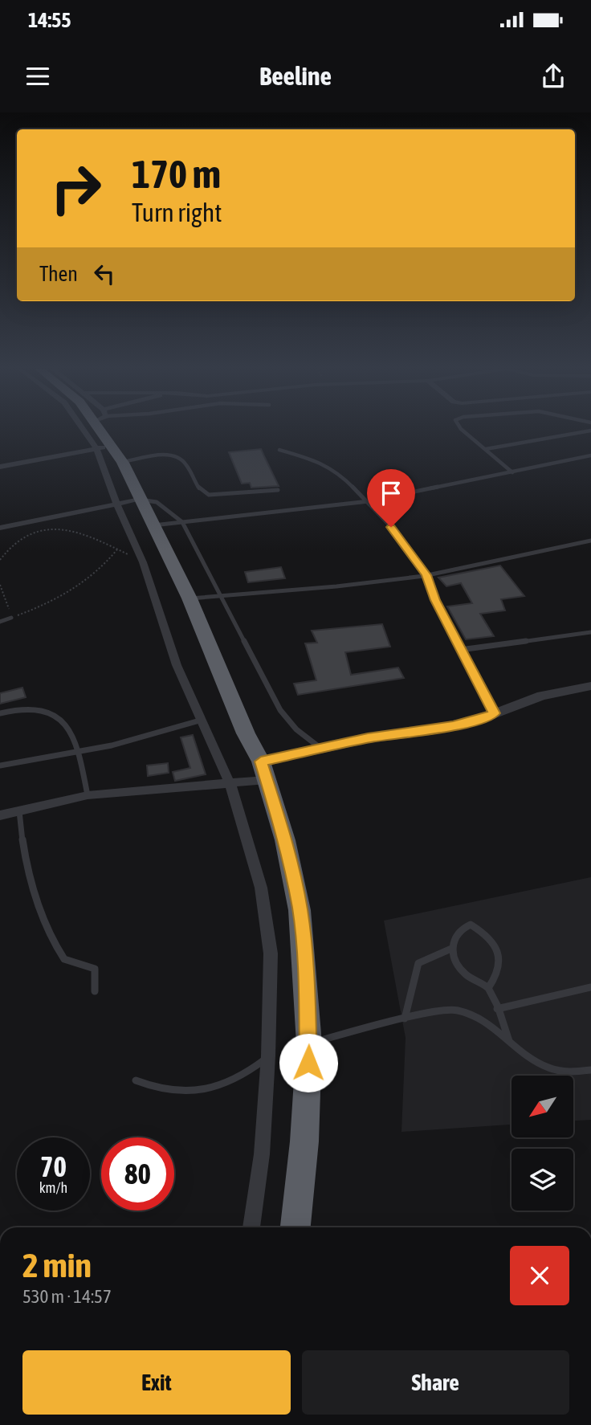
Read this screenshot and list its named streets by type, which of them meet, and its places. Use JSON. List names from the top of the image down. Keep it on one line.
{"north":"bottom left","page":{"status":"14:55","header":"Beeline","turn":["170 m","Turn right"],"then":"Then","speed":"70 km/h","limit":"80","heading":["2 min","530 m · 14:57"],"buttons":["Exit","Share"]}}
